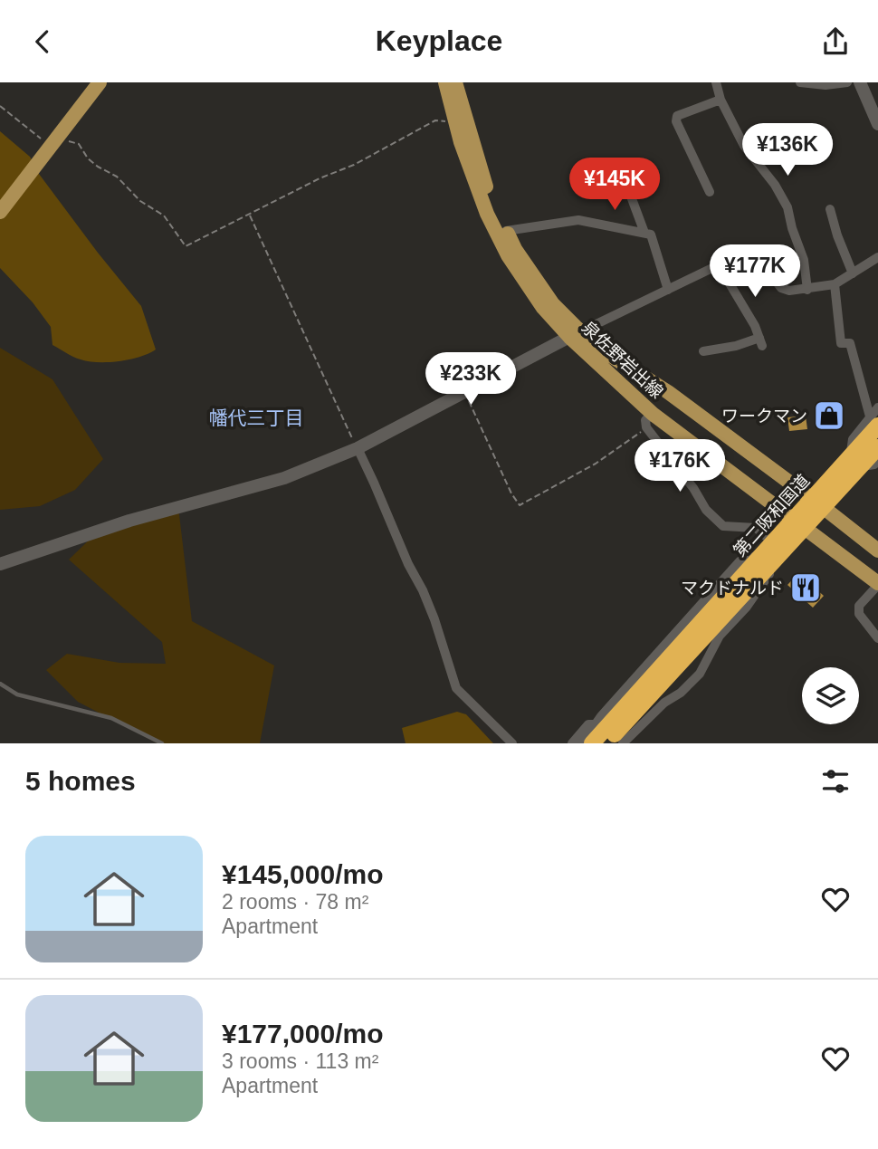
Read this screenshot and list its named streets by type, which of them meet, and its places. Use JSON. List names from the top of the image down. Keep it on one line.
{"streets":{"highway":["第二阪和国道"],"main road":["泉佐野岩出線"]},"crossings":[["泉佐野岩出線","第二阪和国道"]],"districts":["幡代三丁目"],"places":{"shop":["ワークマン"],"restaurant":["マクドナルド"]},"page":{"header":"Keyplace","price":["¥136K","¥145K","¥177K","¥233K","¥176K"],"heading":"5 homes","list":[{"name":"¥145,000/mo","note":"2 rooms · 78 m² · Apartment"},{"name":"¥177,000/mo","note":"3 rooms · 113 m² · Apartment"}]}}
